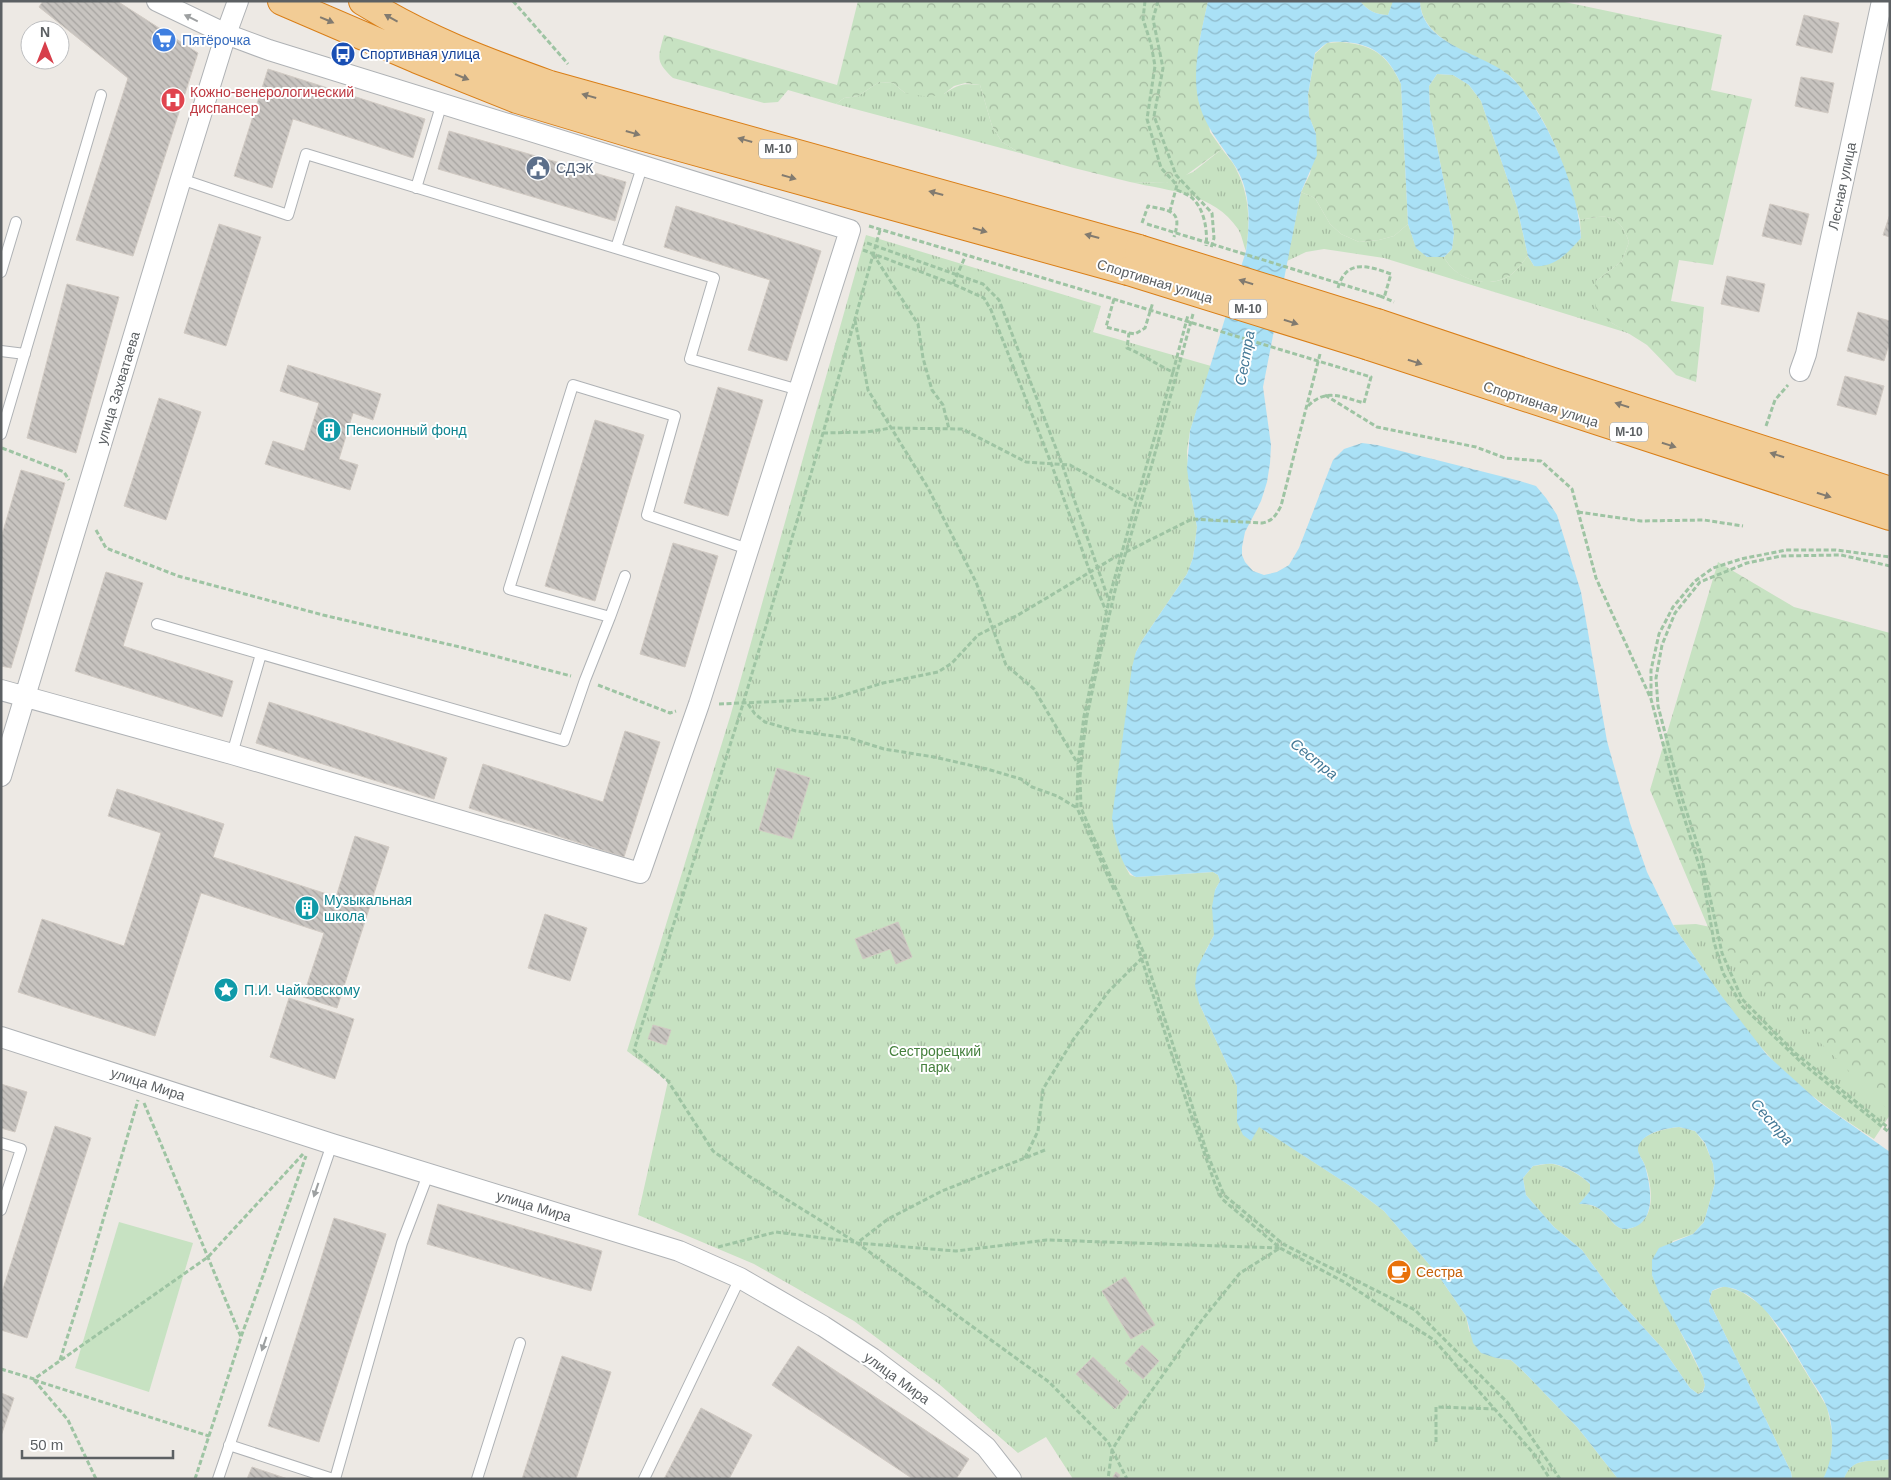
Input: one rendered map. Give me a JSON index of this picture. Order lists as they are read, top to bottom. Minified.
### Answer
{"streets":{"highway":["М-10","Спортивная улица"],"street":["Лесная улица","улица Захватаева","улица Мира"]},"crossings":[["М-10","Спортивная улица"]],"water":["Сестра"],"parks":["Сестрорецкий парк"],"places":{"supermarket":["Пятёрочка"],"bus stop":["Спортивная улица"],"hospital":["Кожно-венерологический диспансер"],"public building":["СДЭК"],"building":["Пенсионный фонд","Музыкальная школа"],"place":["П.И. Чайковскому"],"cafe":["Сестра"]},"scale_bar":"50 m","north":"top"}
